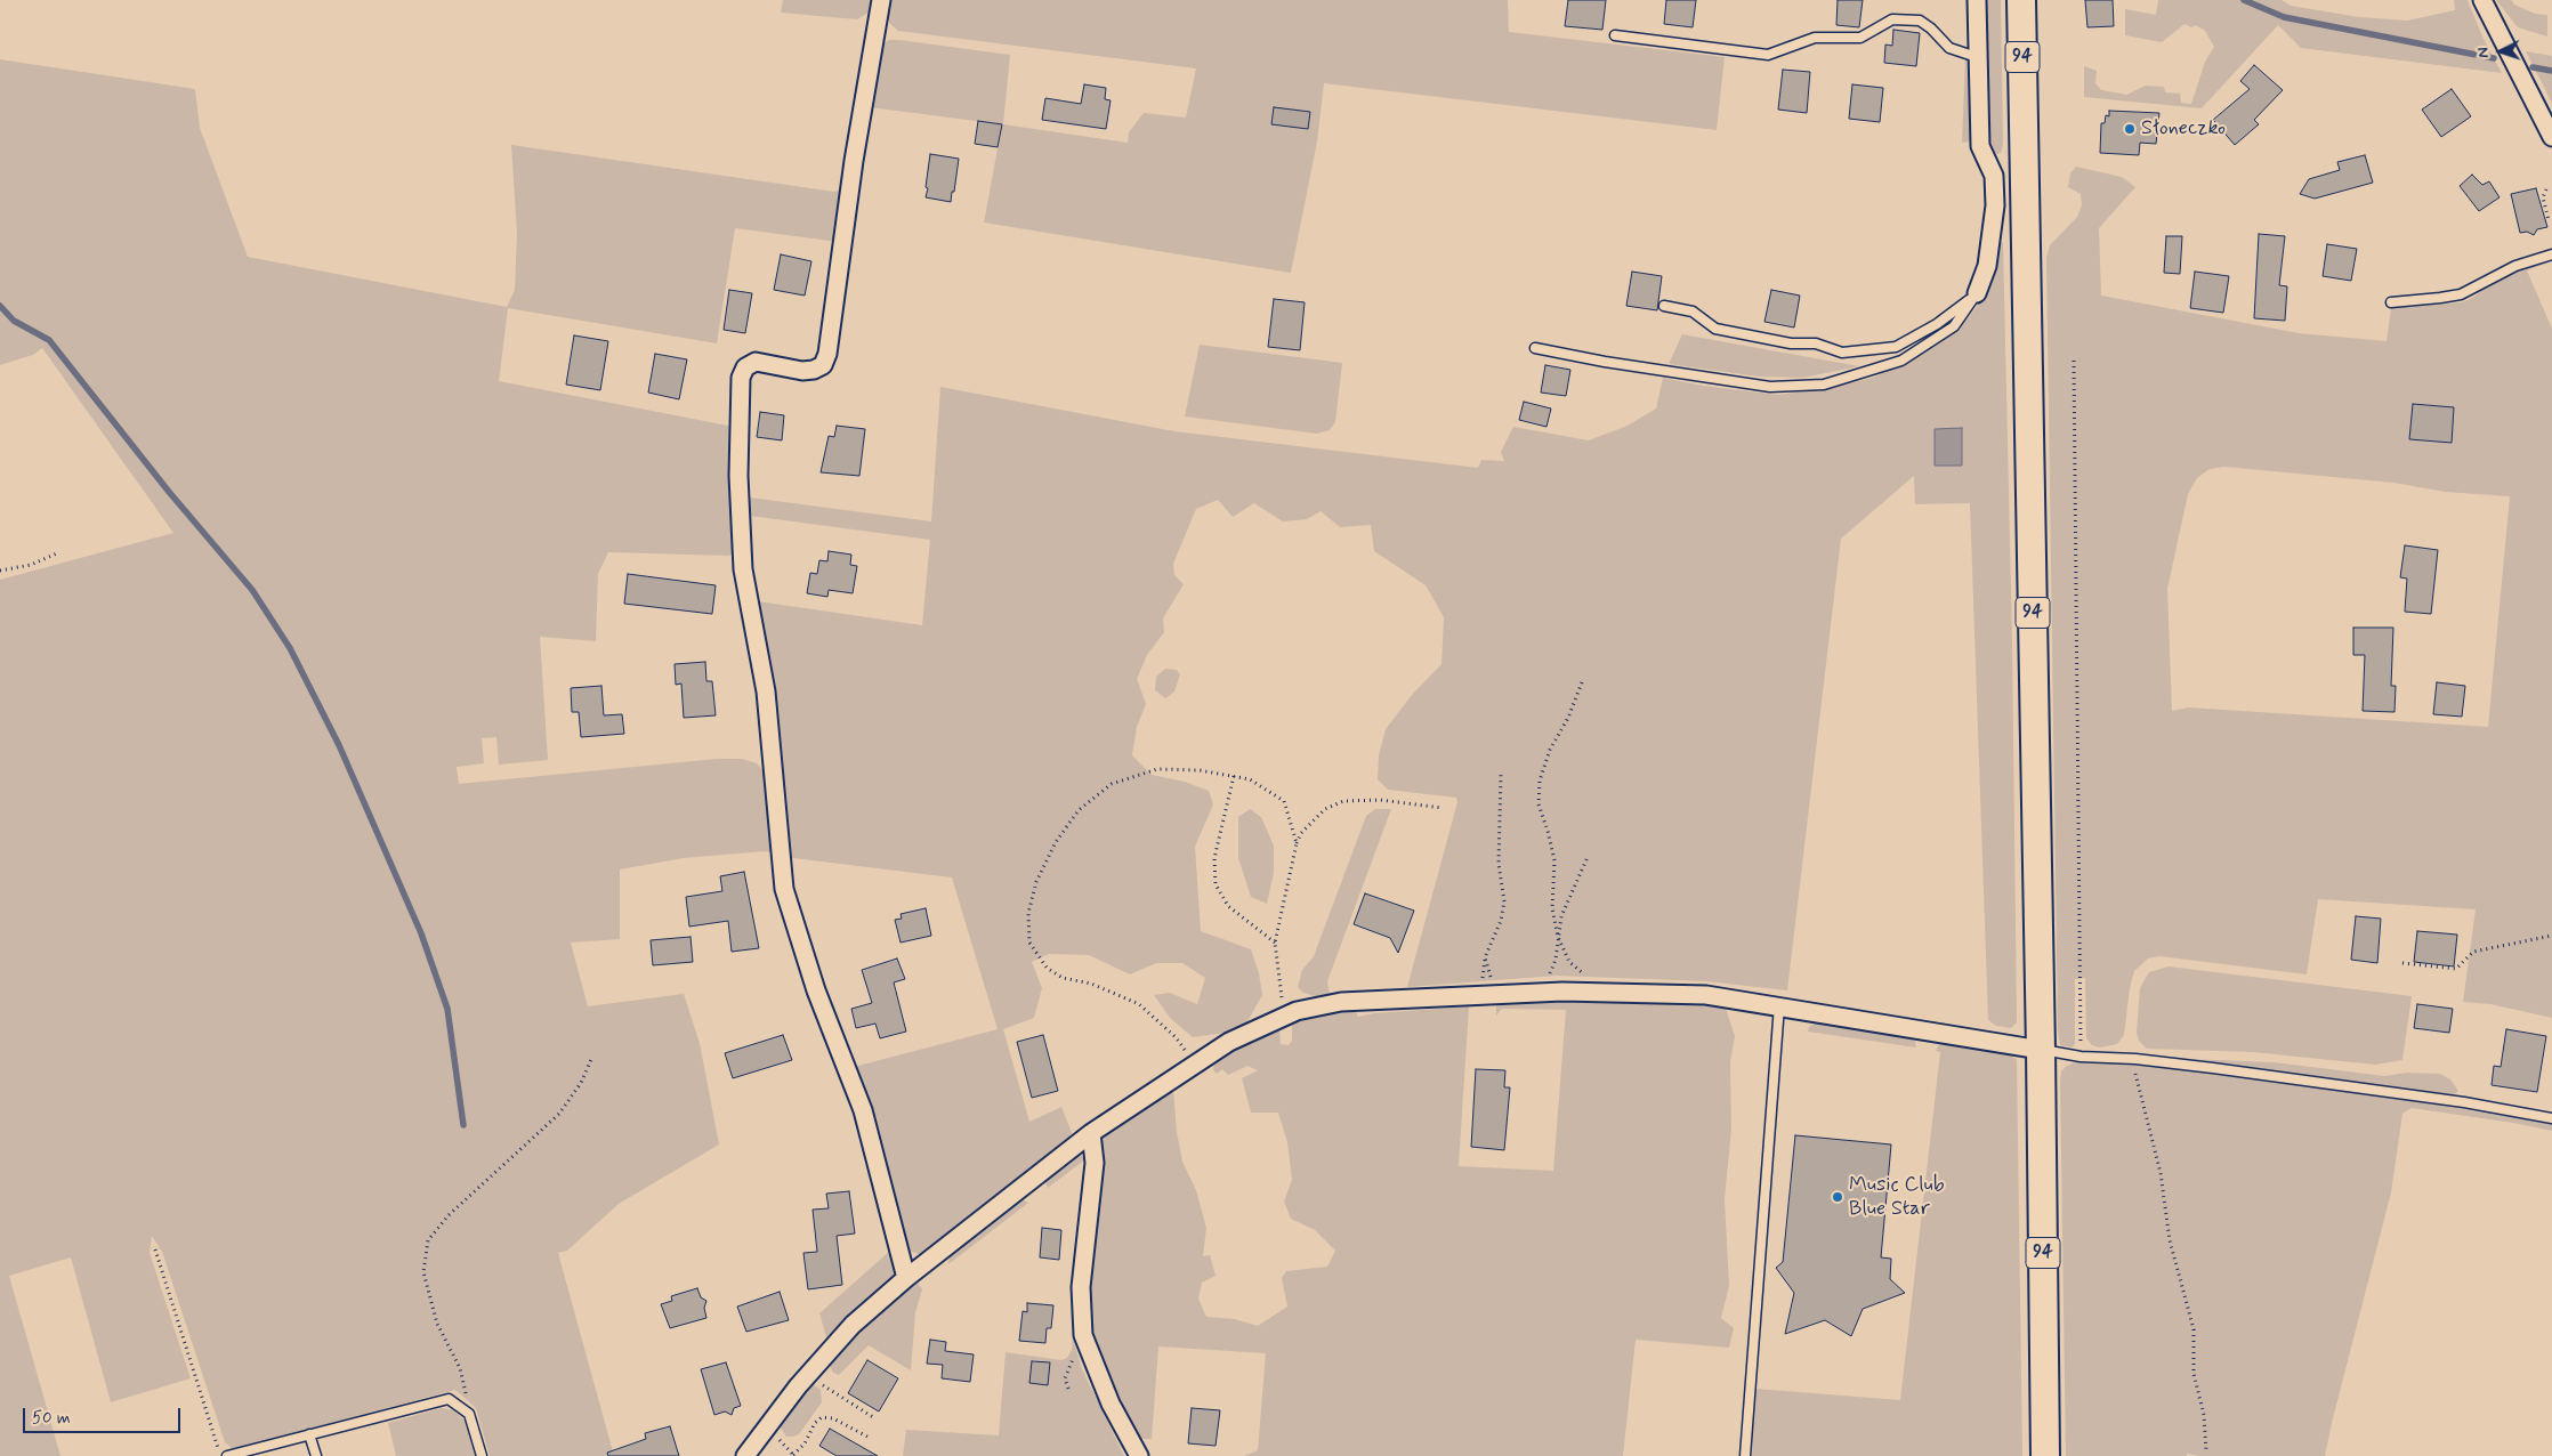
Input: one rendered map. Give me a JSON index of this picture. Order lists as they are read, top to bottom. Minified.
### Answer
{"streets":{"main road":["94"]},"places":["Słoneczko","Music Club Blue Star"],"scale_bar":"50 m","north":"left"}
